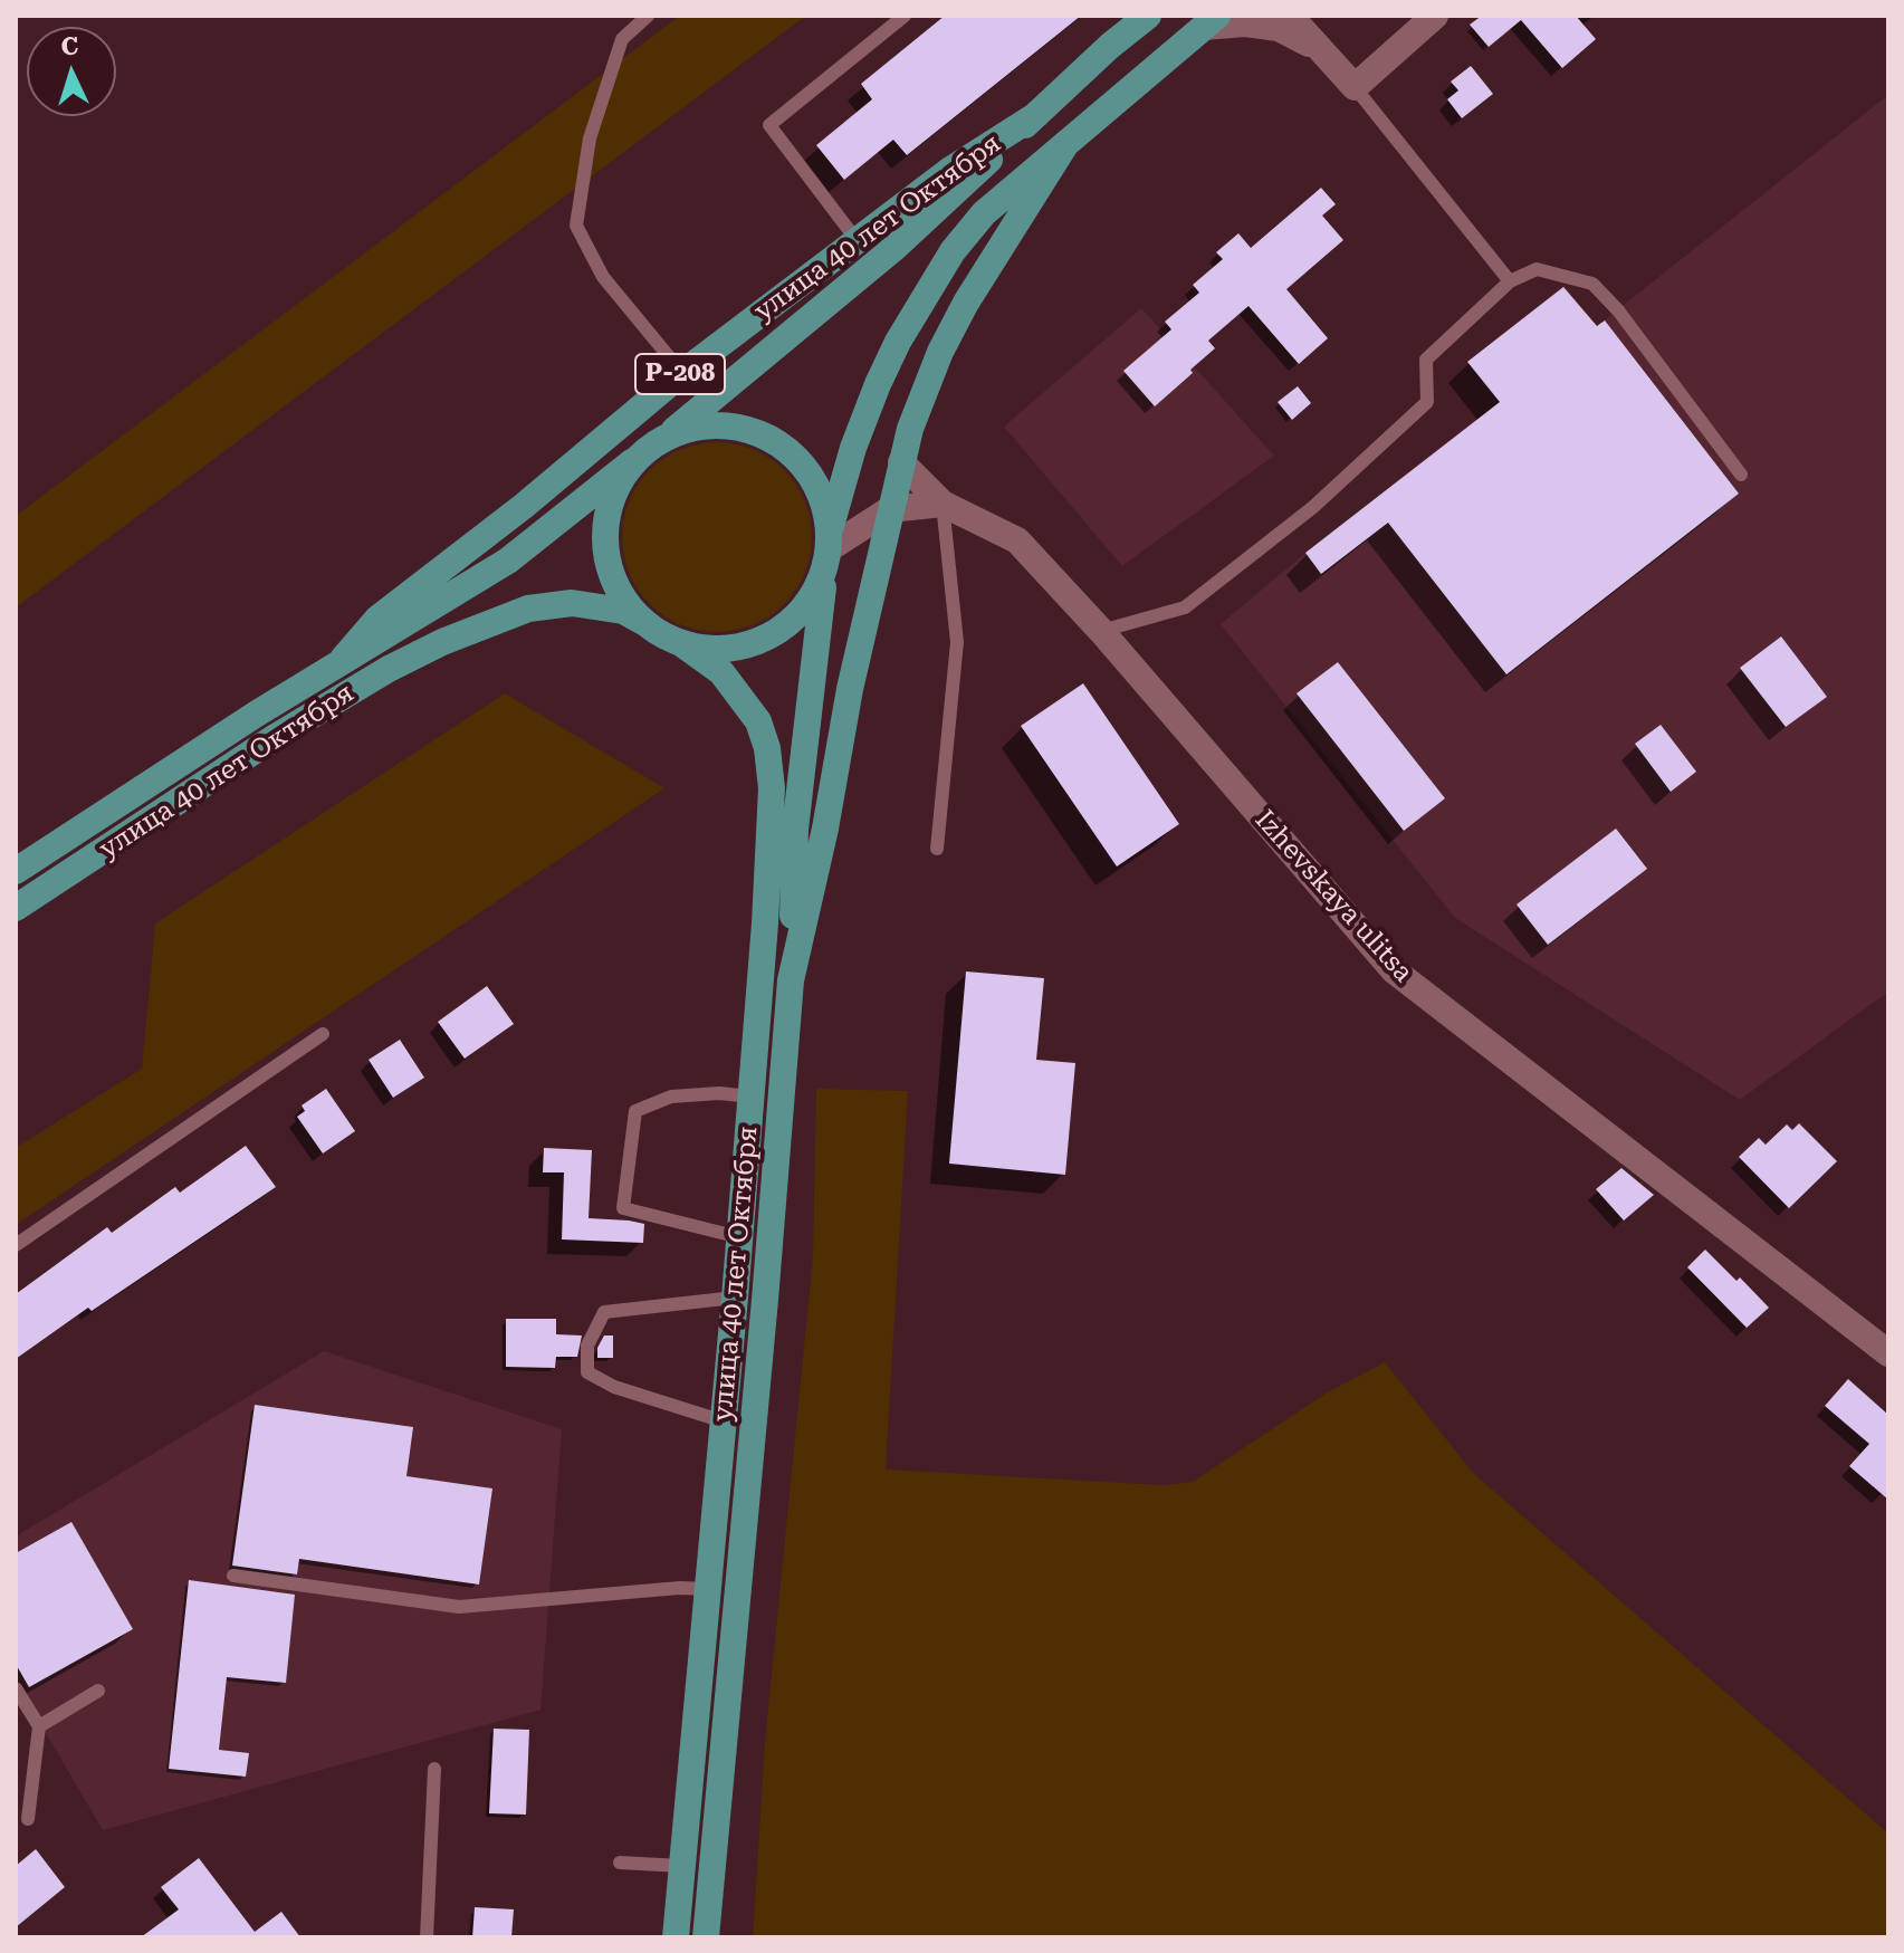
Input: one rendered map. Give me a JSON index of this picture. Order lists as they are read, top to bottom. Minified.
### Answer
{"streets":{"main road":["улица 40 лет Октября","Р-208"],"street":["Izhevskaya ulitsa"]},"crossings":[["улица 40 лет Октября","Izhevskaya ulitsa"]],"north":"top"}
